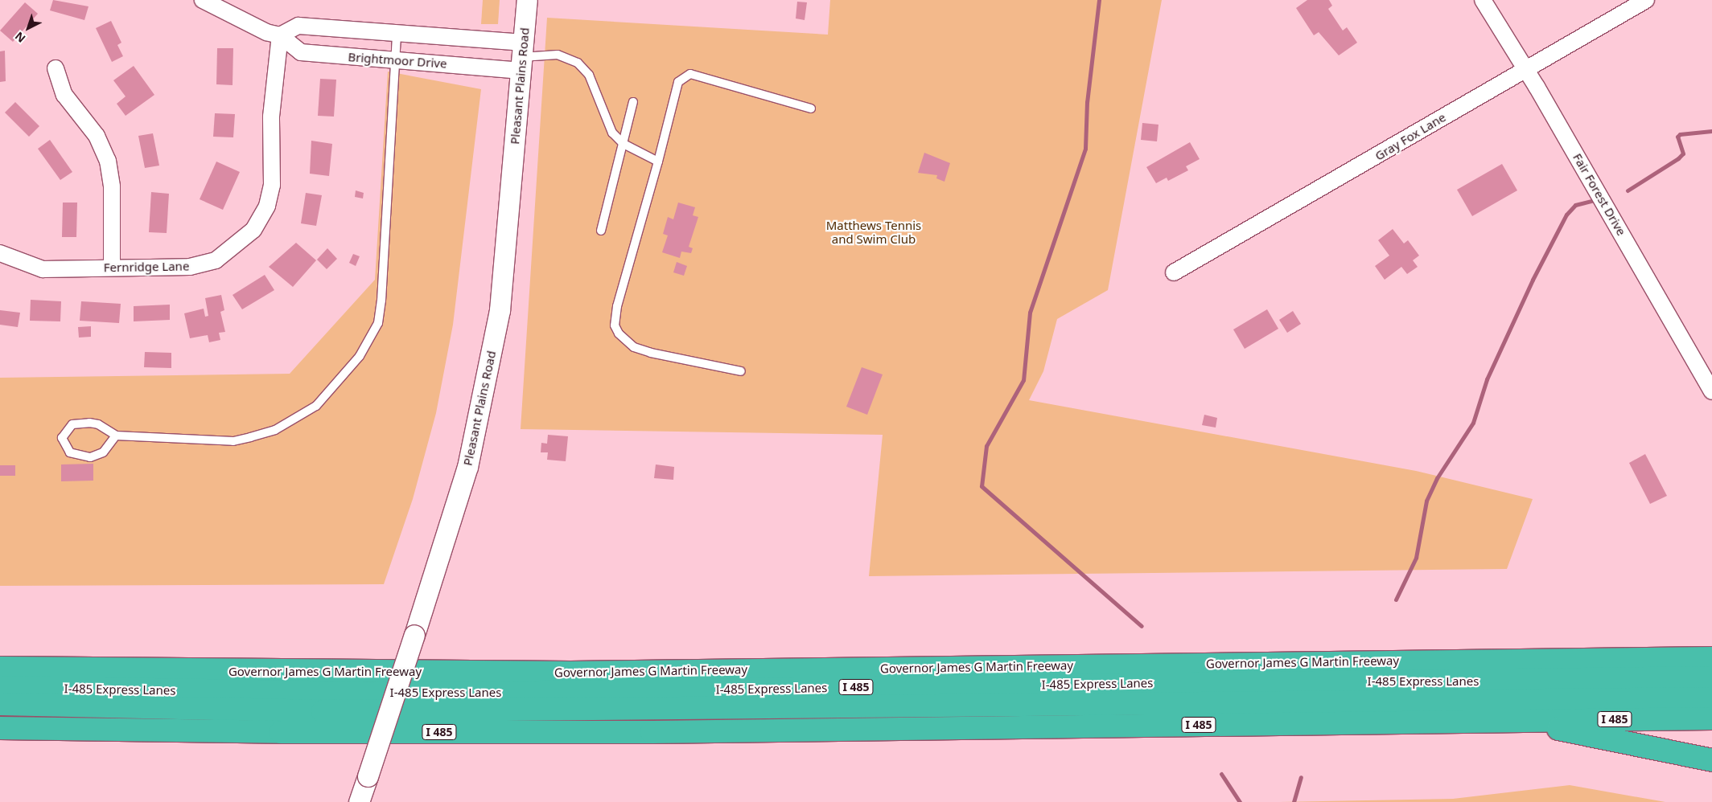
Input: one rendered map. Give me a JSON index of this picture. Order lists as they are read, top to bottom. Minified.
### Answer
{"streets":{"highway":["Governor James G Martin Freeway","I-485 Express Lanes","I 485"],"street":["Brightmoor Drive","Pleasant Plains Road","Gray Fox Lane","Fair Forest Drive","Fernridge Lane"]},"crossings":[["Brightmoor Drive","Pleasant Plains Road"],["Brightmoor Drive","Fernridge Lane"],["Gray Fox Lane","Fair Forest Drive"]],"parks":["Matthews Tennis and Swim Club"],"north":"bottom left"}
